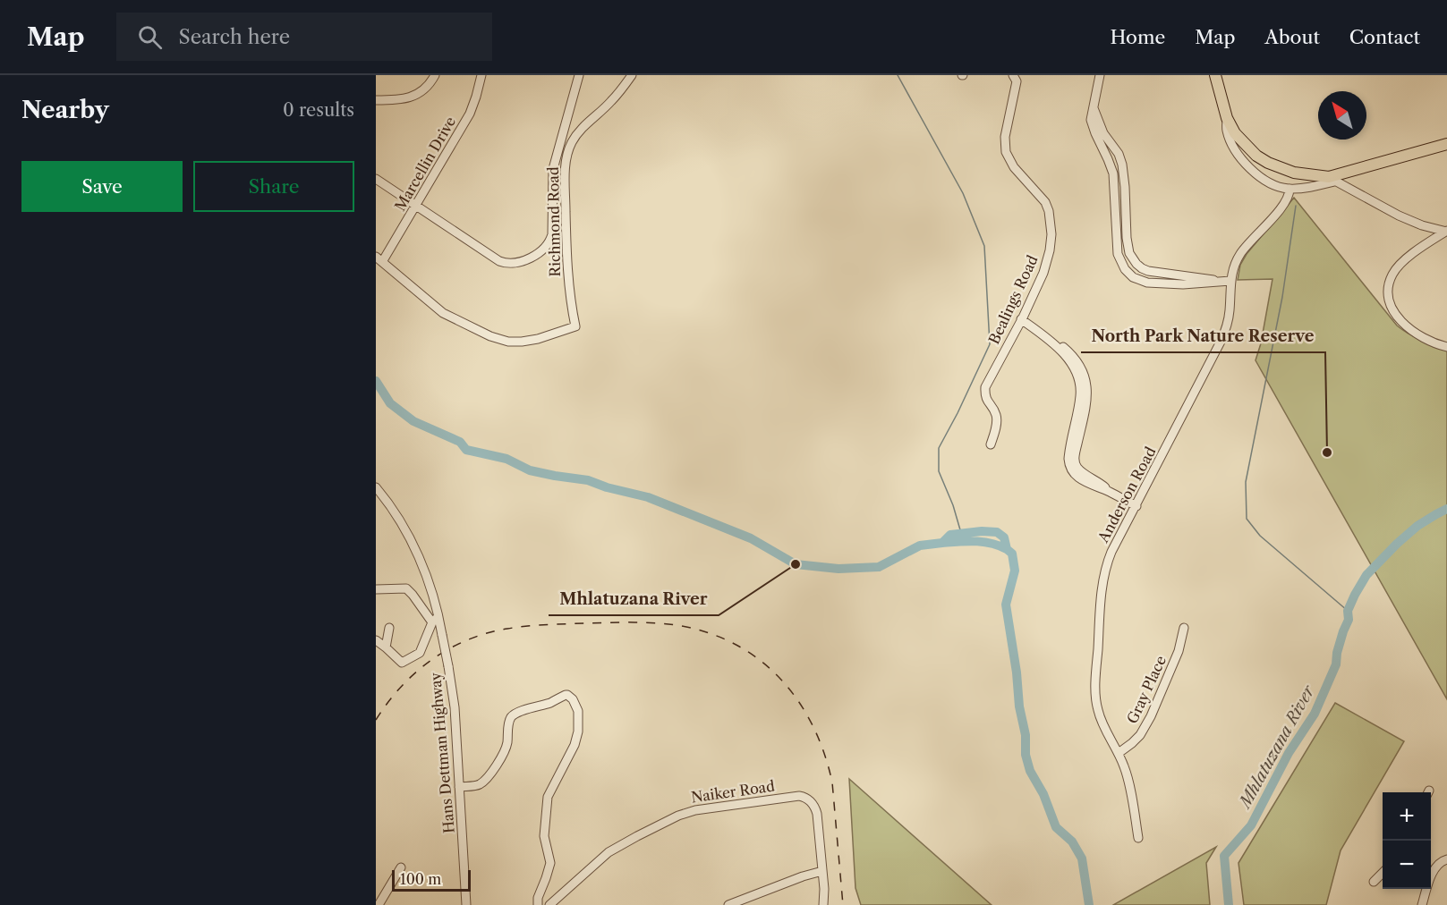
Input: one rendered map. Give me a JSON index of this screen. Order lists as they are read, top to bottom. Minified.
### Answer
{"streets":{"street":["Marcellin Drive","Richmond Road","Bealings Road","Anderson Road","Gray Place","Hans Dettman Highway","Naiker Road"]},"crossings":[["Marcellin Drive","Richmond Road"],["Anderson Road","Gray Place"]],"water":["Mhlatuzana River"],"places":["North Park Nature Reserve","Mhlatuzana River"],"scale_bar":"100 m","north":"top left","page":{"header":"Map","search":"Search here","nav":["Home","Map","About","Contact"],"heading":["Nearby","0 results"],"buttons":["Save","Share"],"map_buttons":["+","−"],"scale":"100 m"}}
